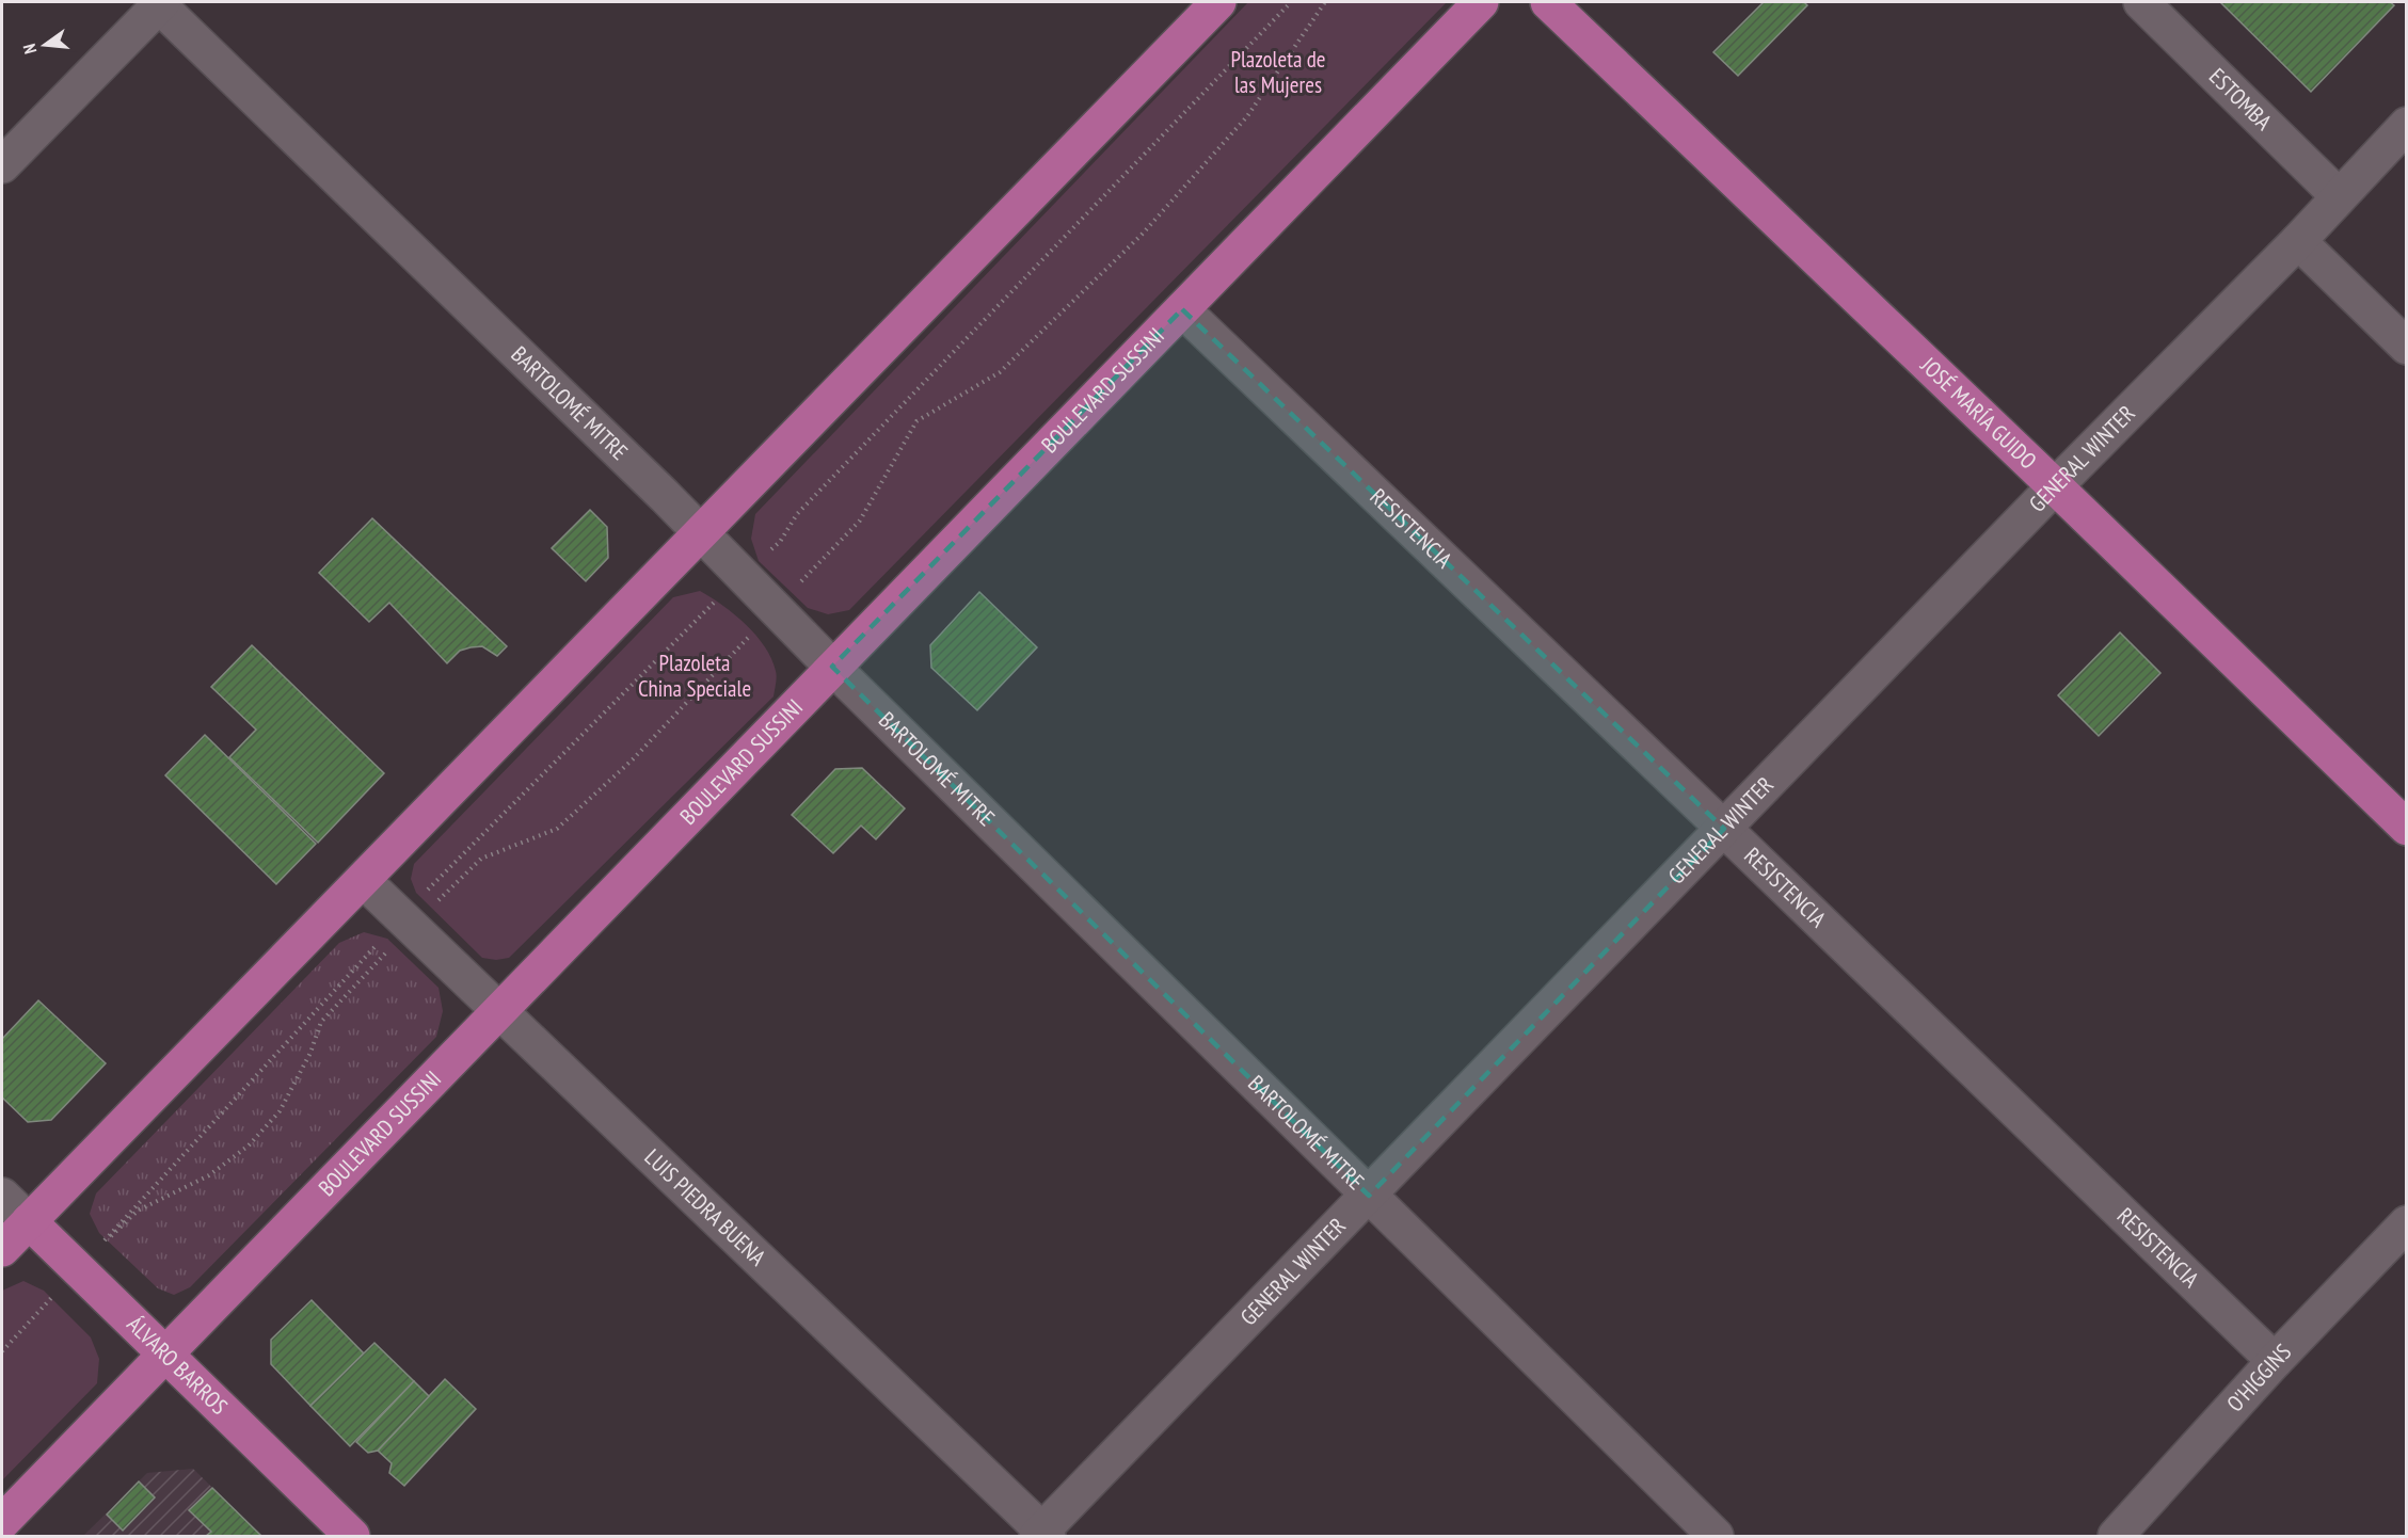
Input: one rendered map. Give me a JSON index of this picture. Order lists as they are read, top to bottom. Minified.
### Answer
{"streets":{"main road":["BOULEVARD SUSSINI","JOSÉ MARÍA GUIDO","ÁLVARO BARROS"],"street":["ESTOMBA","BARTOLOMÉ MITRE","GENERAL WINTER","RESISTENCIA","LUIS PIEDRA BUENA","O'HIGGINS"]},"crossings":[["ESTOMBA","GENERAL WINTER"],["BOULEVARD SUSSINI","BARTOLOMÉ MITRE"],["BOULEVARD SUSSINI","RESISTENCIA"],["BOULEVARD SUSSINI","LUIS PIEDRA BUENA"],["BOULEVARD SUSSINI","ÁLVARO BARROS"],["BARTOLOMÉ MITRE","GENERAL WINTER"],["JOSÉ MARÍA GUIDO","GENERAL WINTER"],["GENERAL WINTER","RESISTENCIA"],["GENERAL WINTER","LUIS PIEDRA BUENA"],["RESISTENCIA","O'HIGGINS"]],"parks":["Plazoleta de las Mujeres","Plazoleta China Speciale"],"north":"left"}
